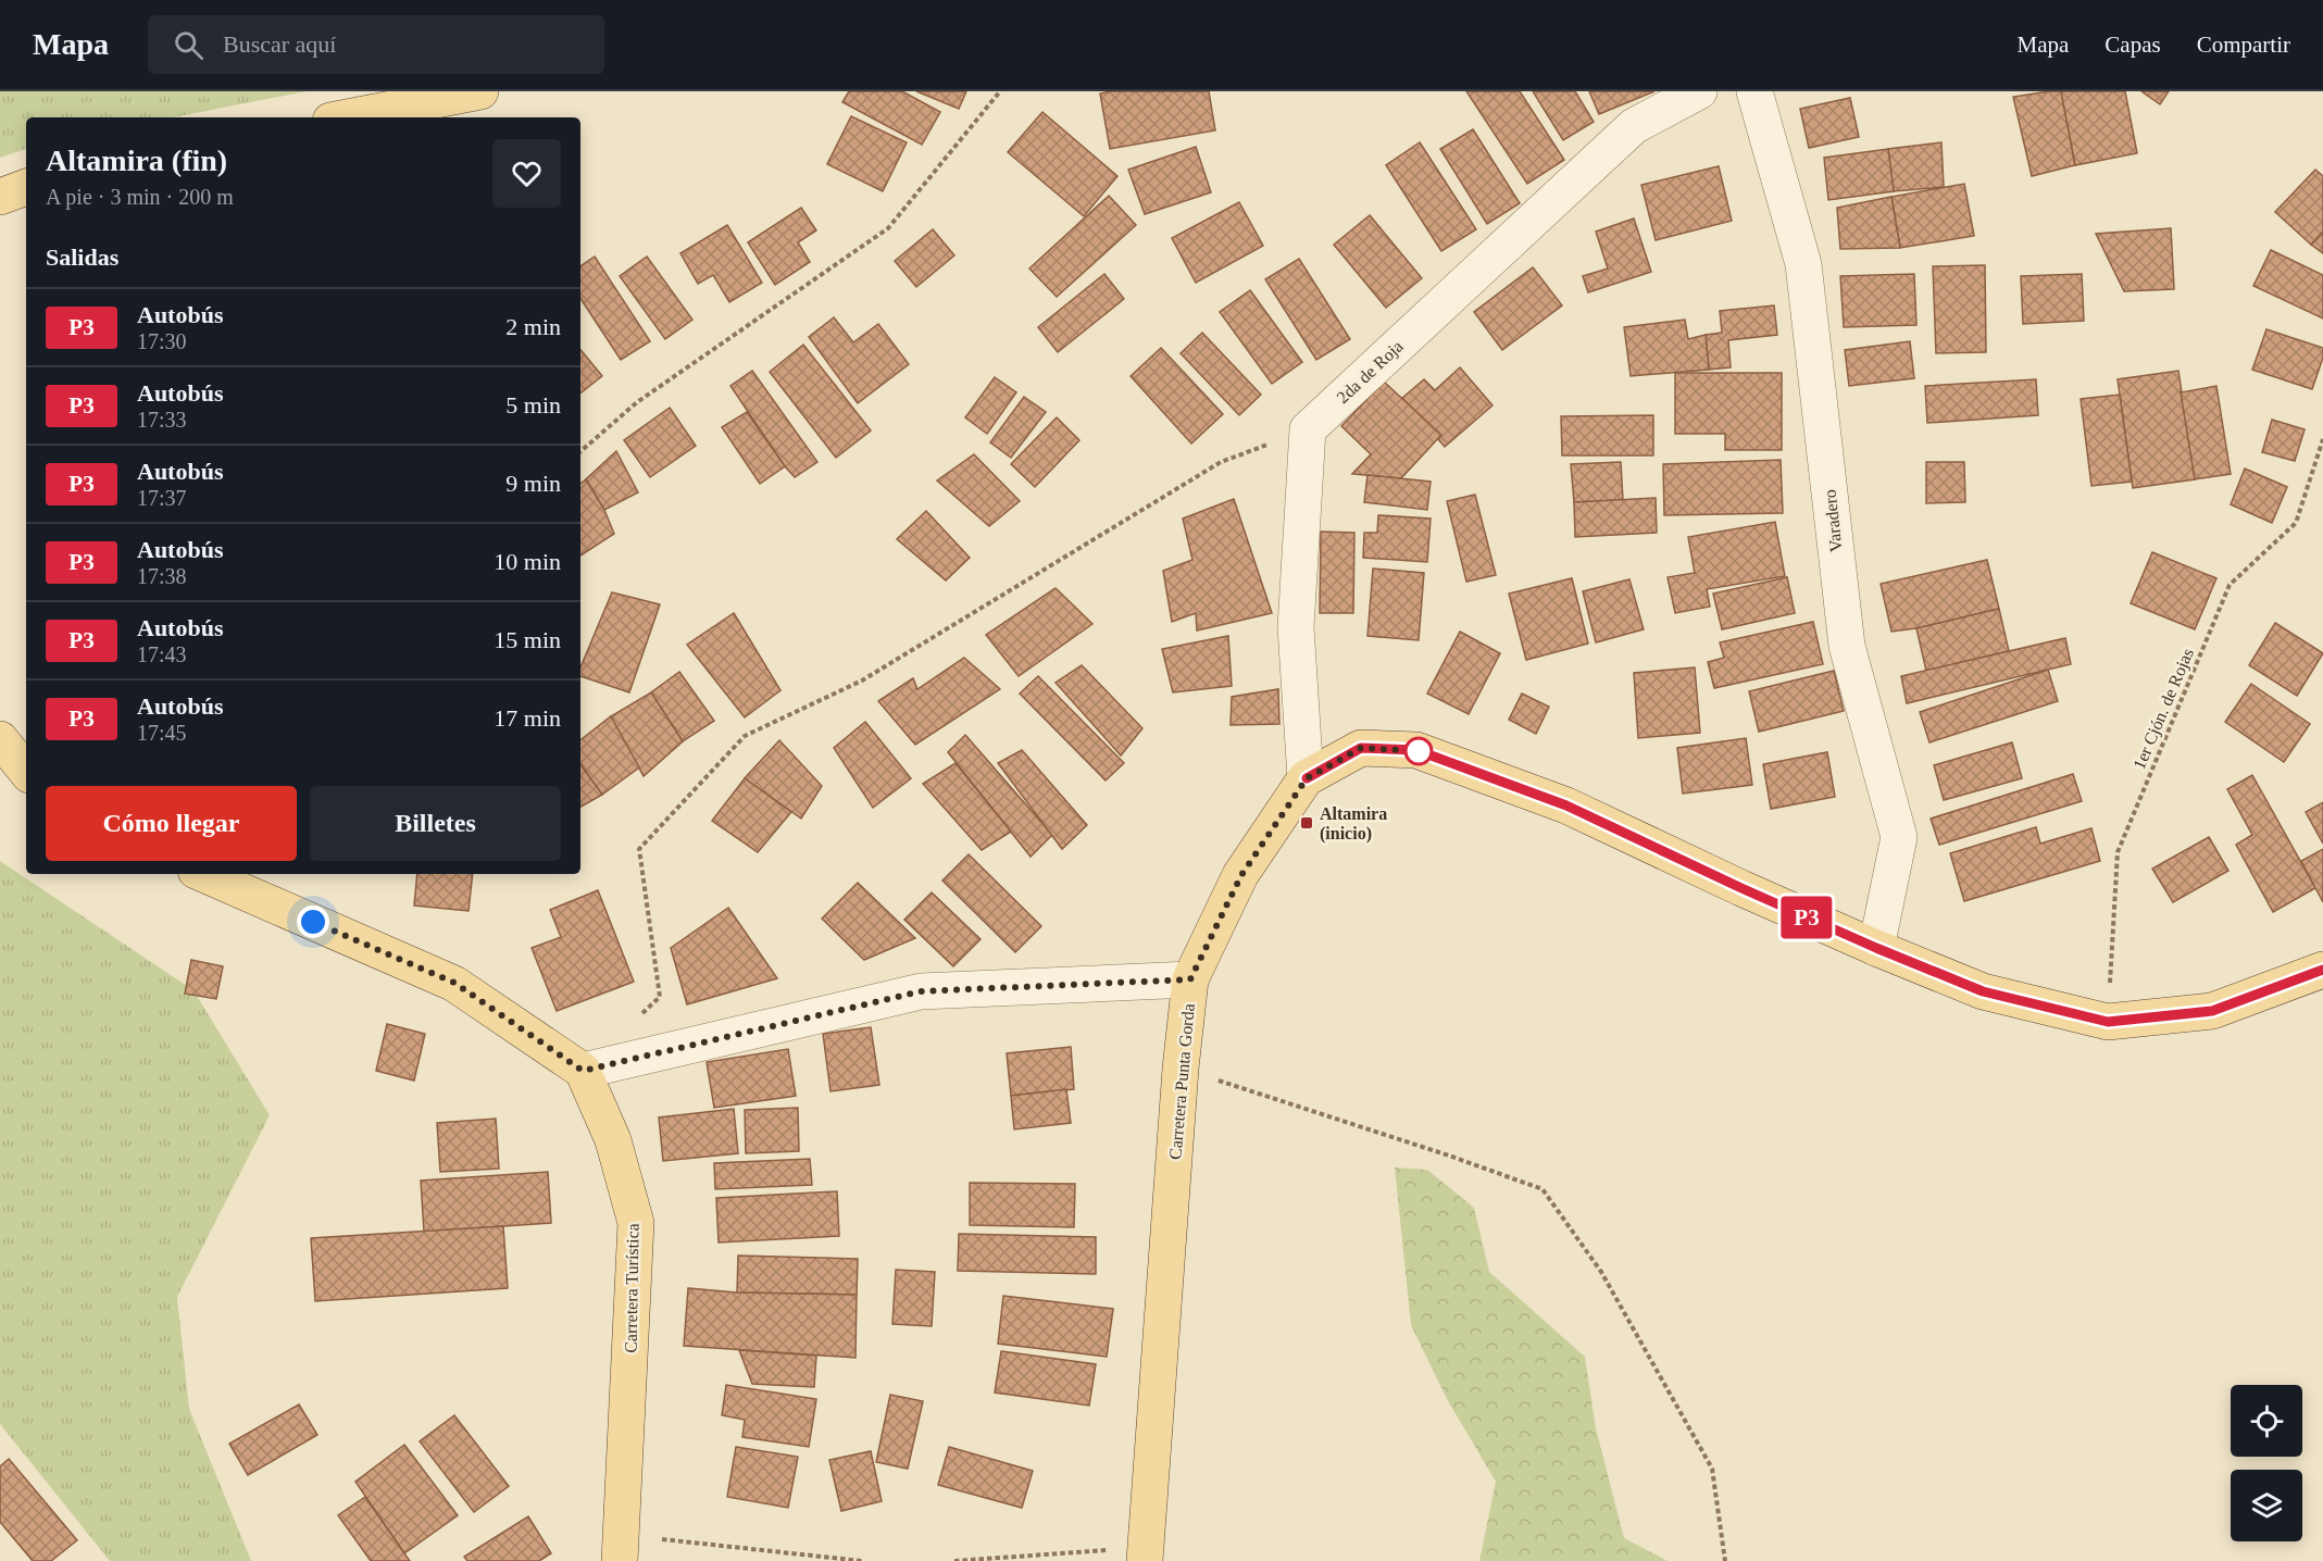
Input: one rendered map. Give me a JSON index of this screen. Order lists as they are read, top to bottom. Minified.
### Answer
{"streets":{"main road":["Carretera Punta Gorda","Carretera Turística"],"street":["2da de Roja","Varadero"],"path":["1er Cjón. de Rojas"]},"crossings":[["Varadero","Carretera Punta Gorda"],["1er Cjón. de Rojas","Carretera Punta Gorda"]],"places":{"transit":["Altamira (inicio)"]},"lines":["bus line P3"],"page":{"header":"Mapa","search":"Buscar aquí","nav":["Mapa","Capas","Compartir"],"on_map":"P3","heading":[["Altamira (fin)","A pie · 3 min · 200 m"],"Salidas"],"list":[{"mark":"P3","name":"Autobús","note":"17:30","value":"2 min"},{"mark":"P3","name":"Autobús","note":"17:33","value":"5 min"},{"mark":"P3","name":"Autobús","note":"17:37","value":"9 min"},{"mark":"P3","name":"Autobús","note":"17:38","value":"10 min"},{"mark":"P3","name":"Autobús","note":"17:43","value":"15 min"},{"mark":"P3","name":"Autobús","note":"17:45","value":"17 min"}],"buttons":["Cómo llegar","Billetes"]}}
